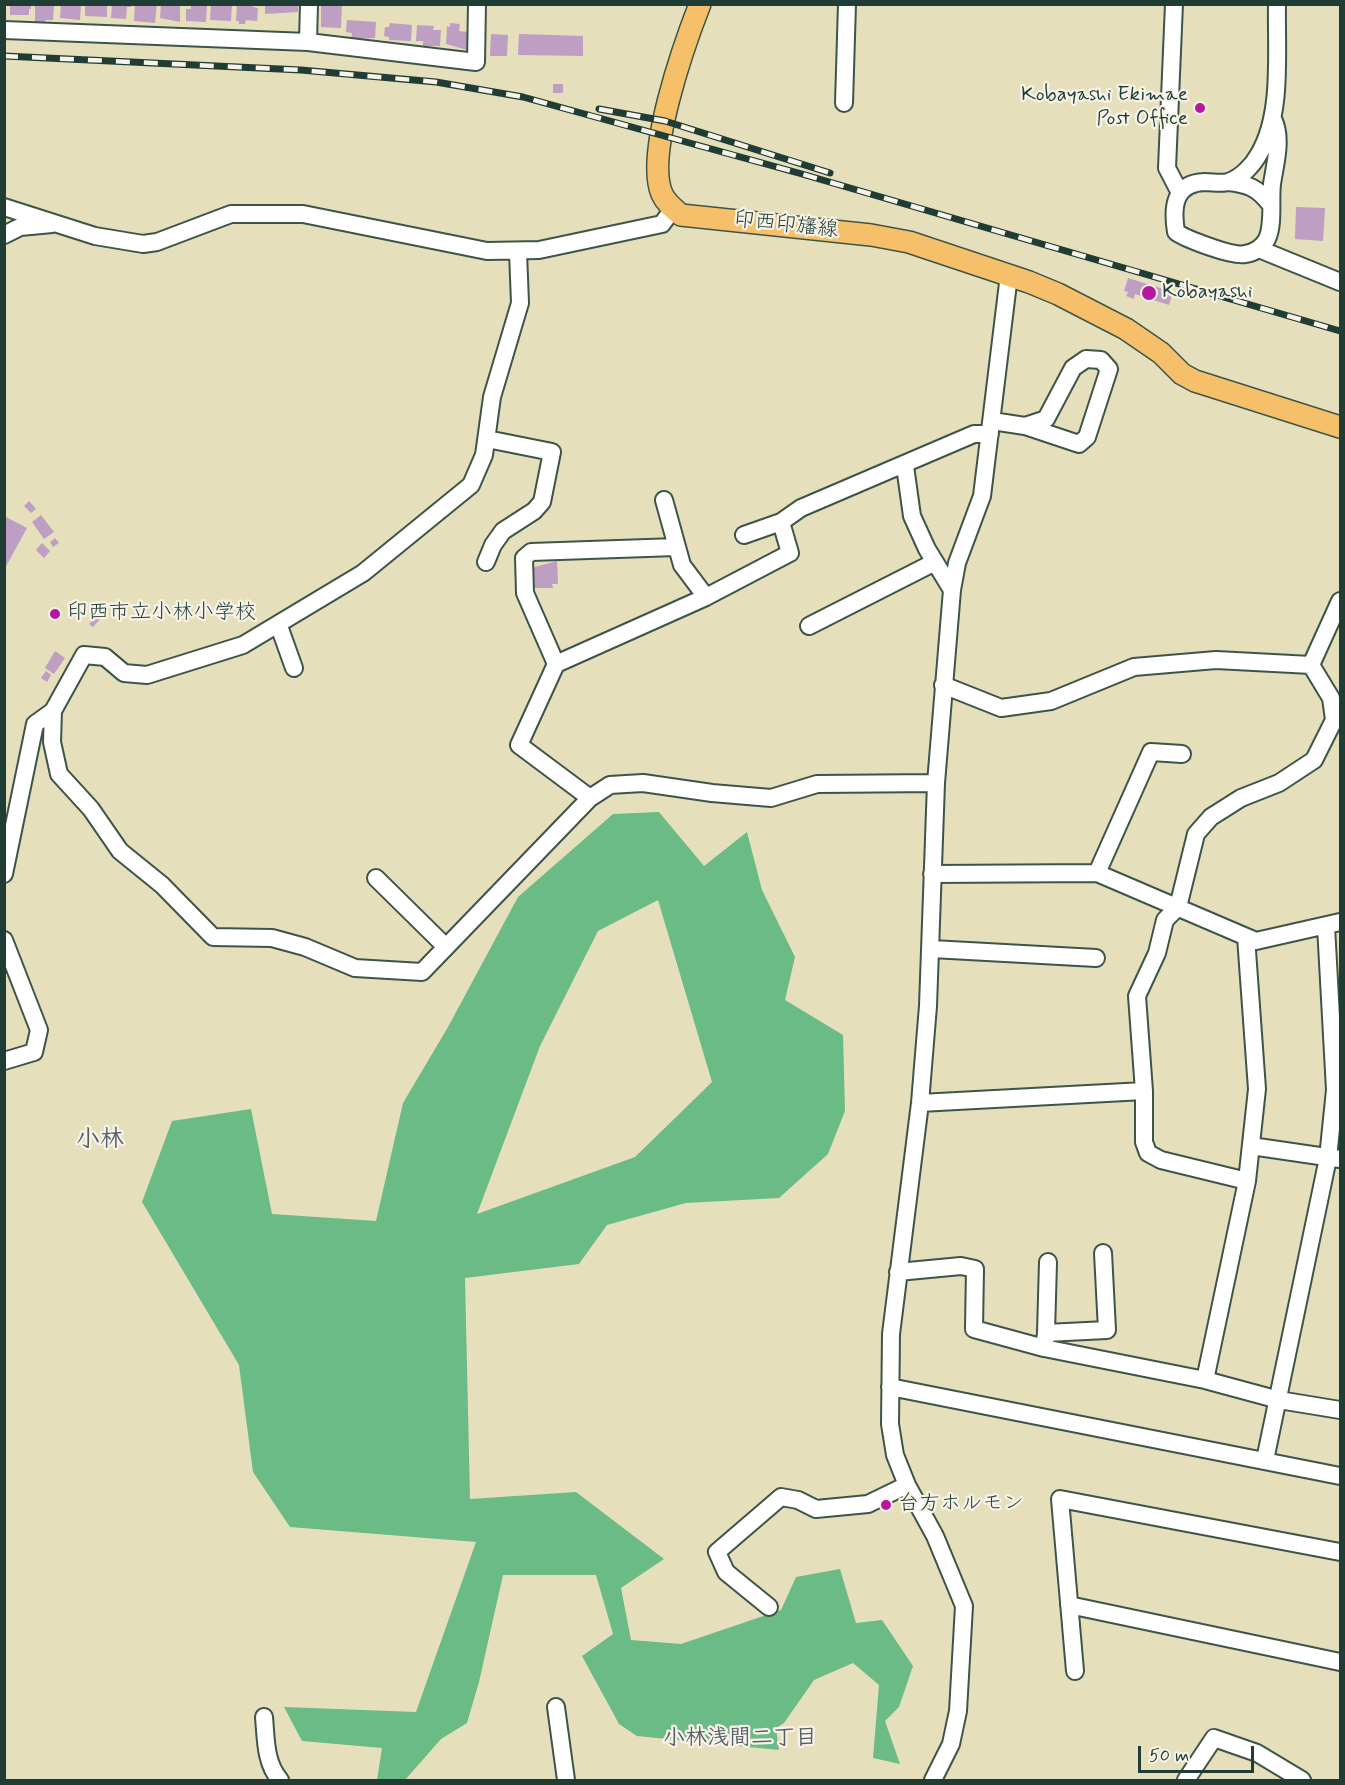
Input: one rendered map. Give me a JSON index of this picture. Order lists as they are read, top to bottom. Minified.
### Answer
{"streets":{"main road":["印西印旛線"]},"districts":["小林","小林浅間二丁目"],"places":["Kobayashi Ekimae Post Office","Kobayashi","印西市立小林小学校","台方ホルモン"],"scale_bar":"50 m"}
